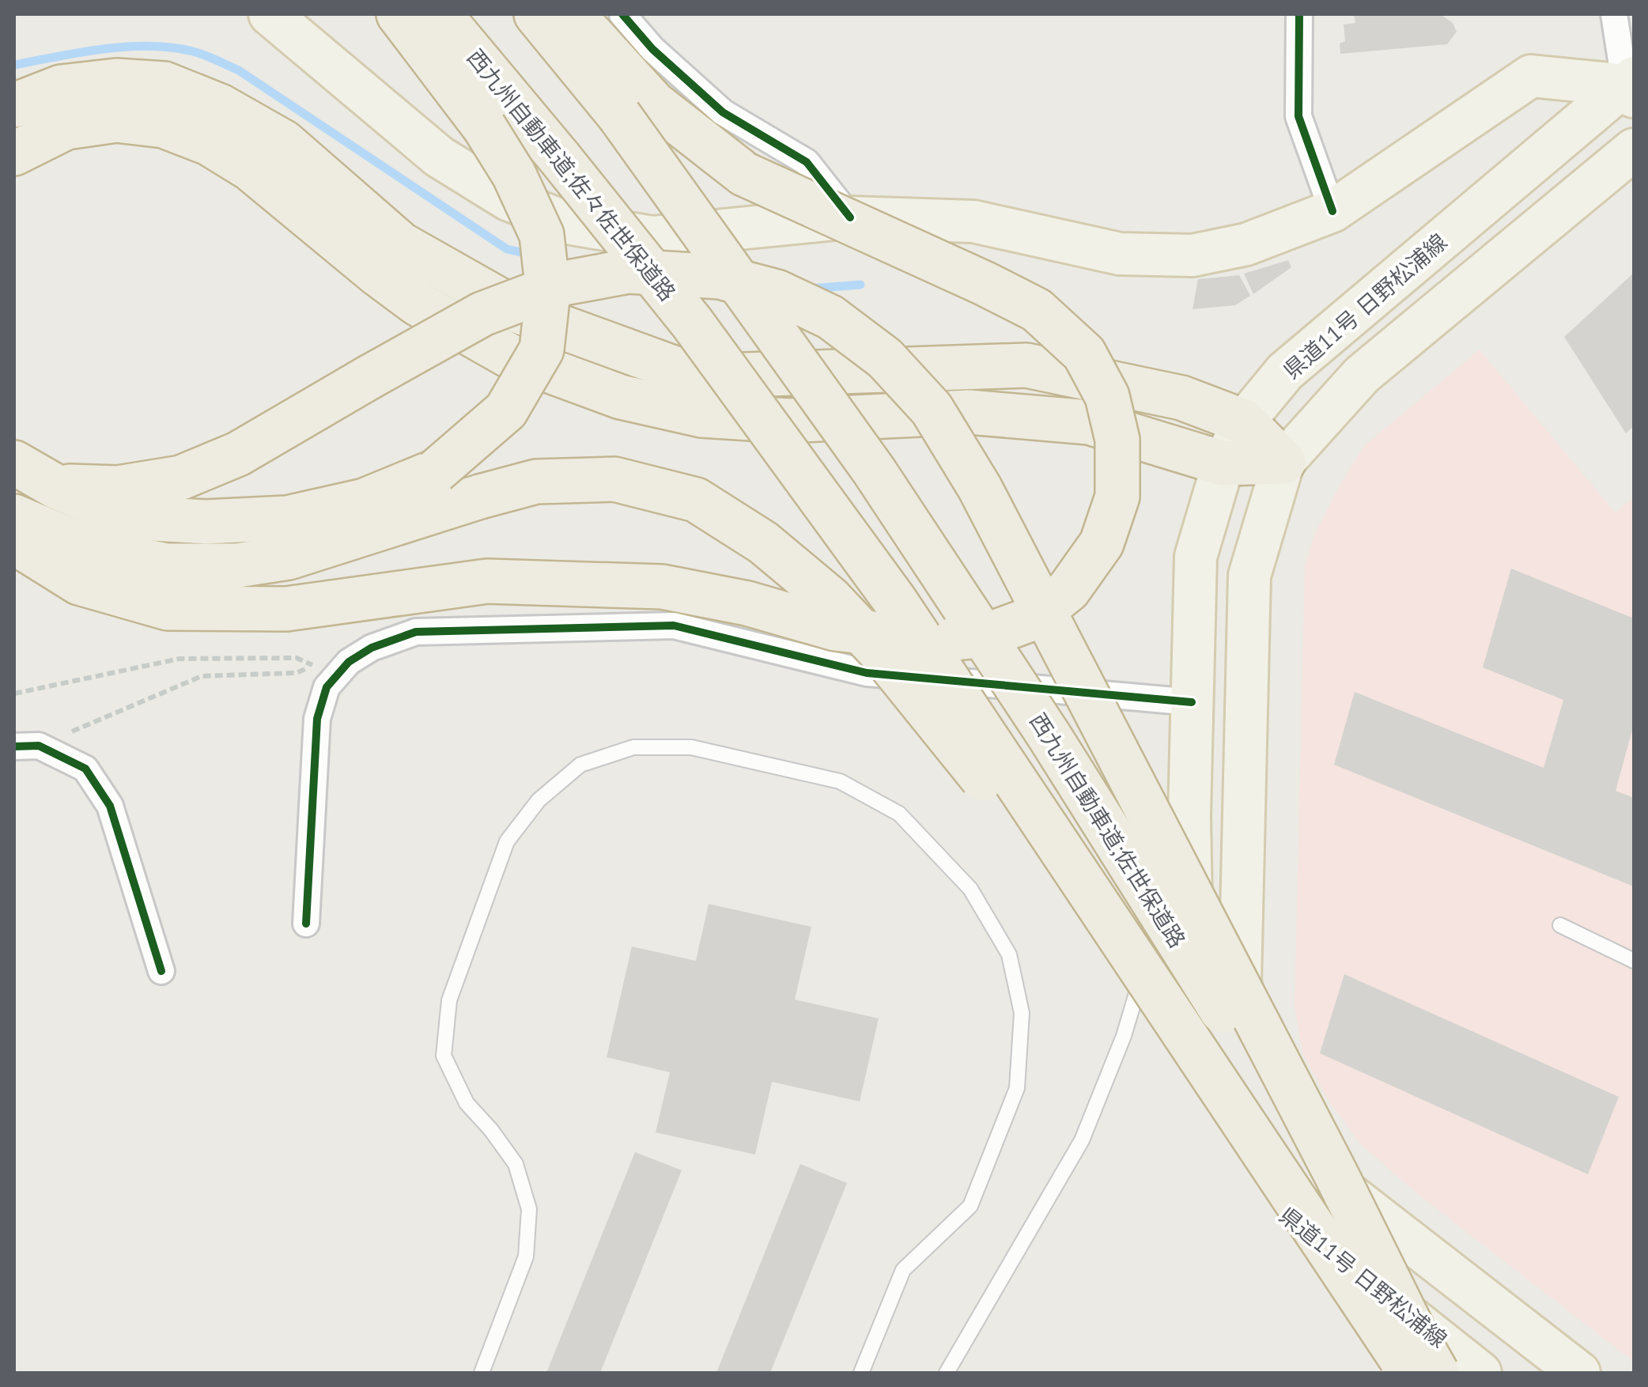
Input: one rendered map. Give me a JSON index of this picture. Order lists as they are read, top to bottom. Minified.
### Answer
{"streets":{"highway":["西九州自動車道;佐々佐世保道路","西九州自動車道;佐世保道路"],"main road":["県道11号 日野松浦線"]},"crossings":[["西九州自動車道;佐々佐世保道路","西九州自動車道;佐世保道路"]]}
